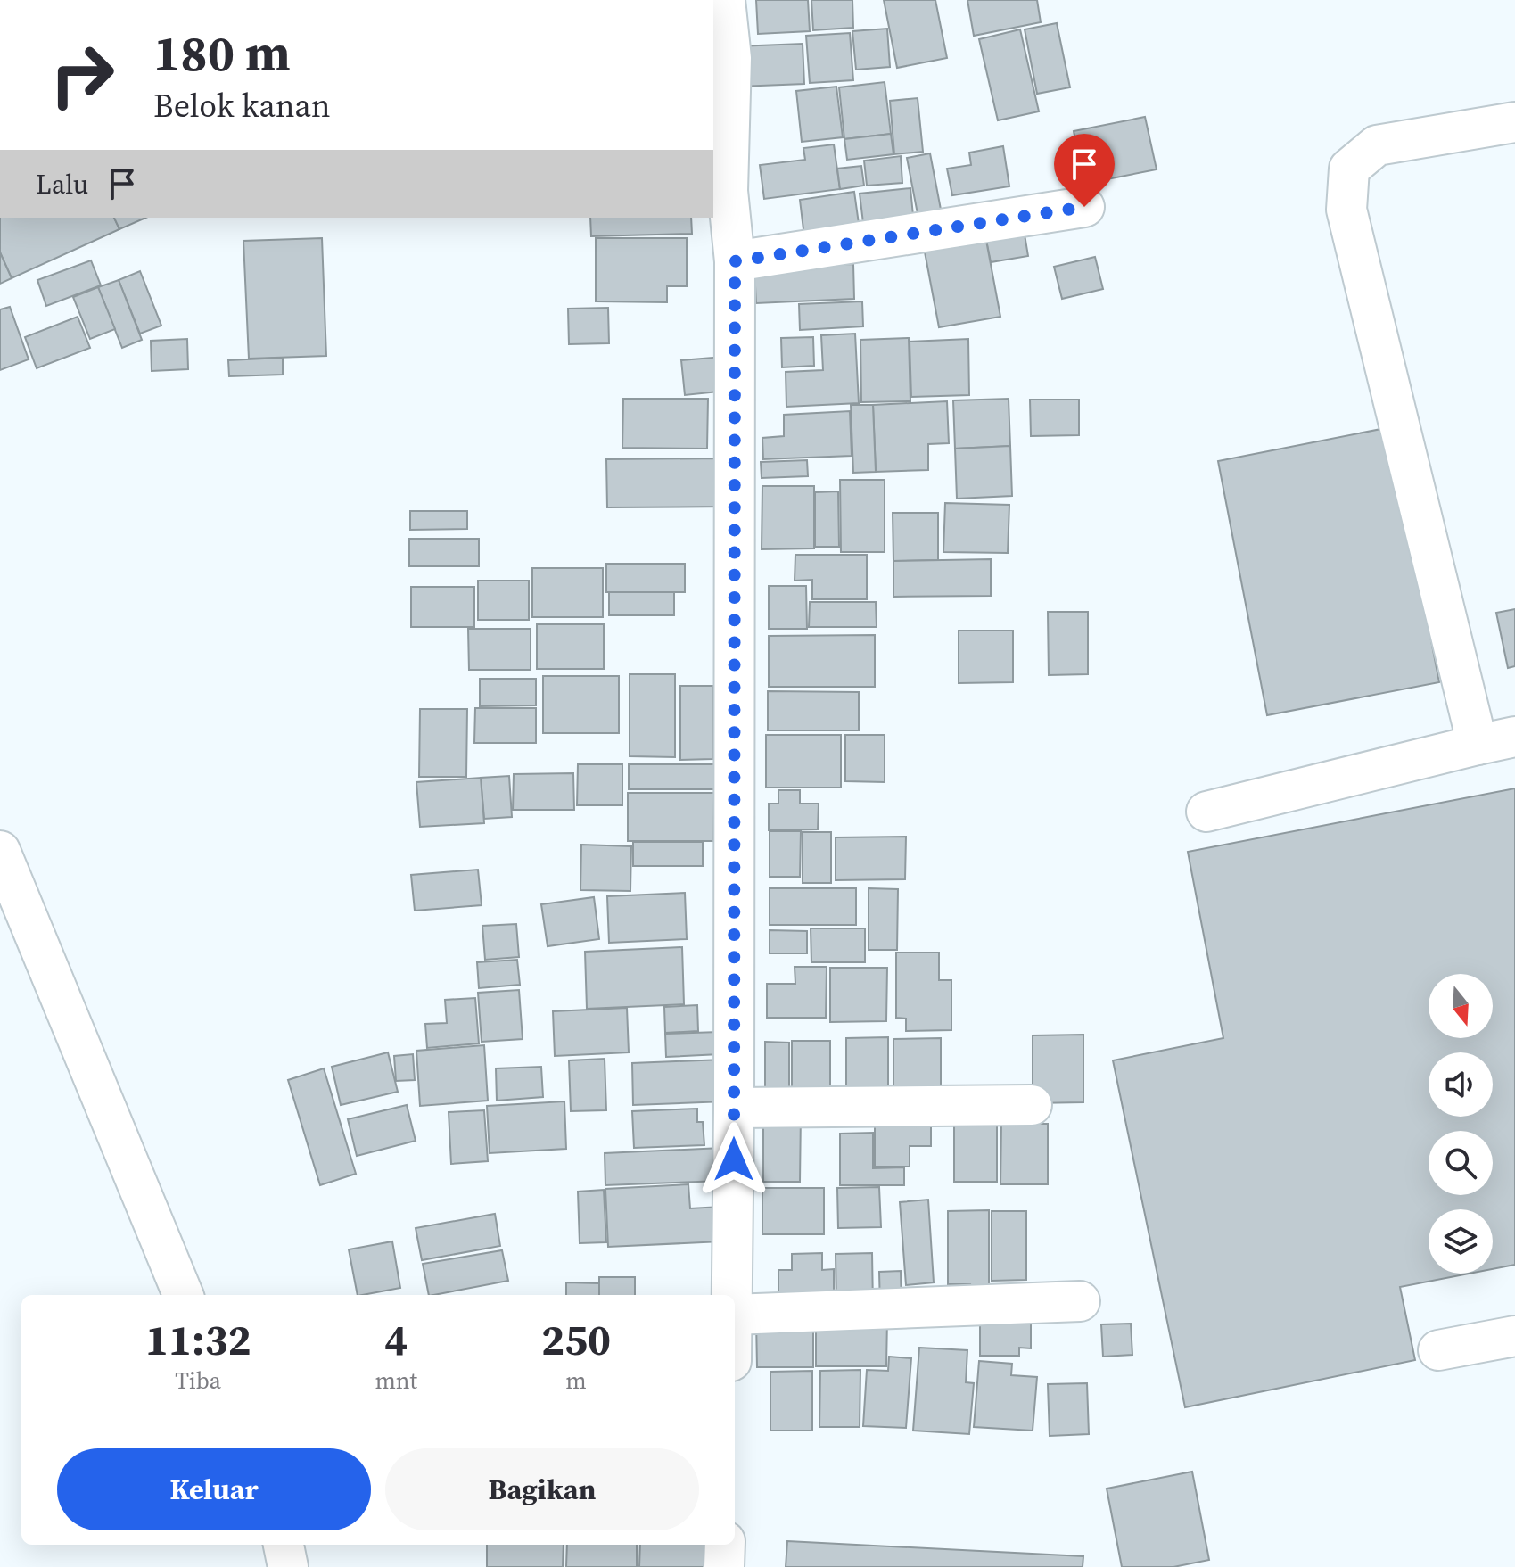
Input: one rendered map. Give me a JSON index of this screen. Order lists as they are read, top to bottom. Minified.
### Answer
{"north":"bottom","page":{"turn":["180 m","Belok kanan"],"then":"Lalu","eta":["11:32","Tiba","4","mnt","250","m"],"buttons":["Keluar","Bagikan"]}}
